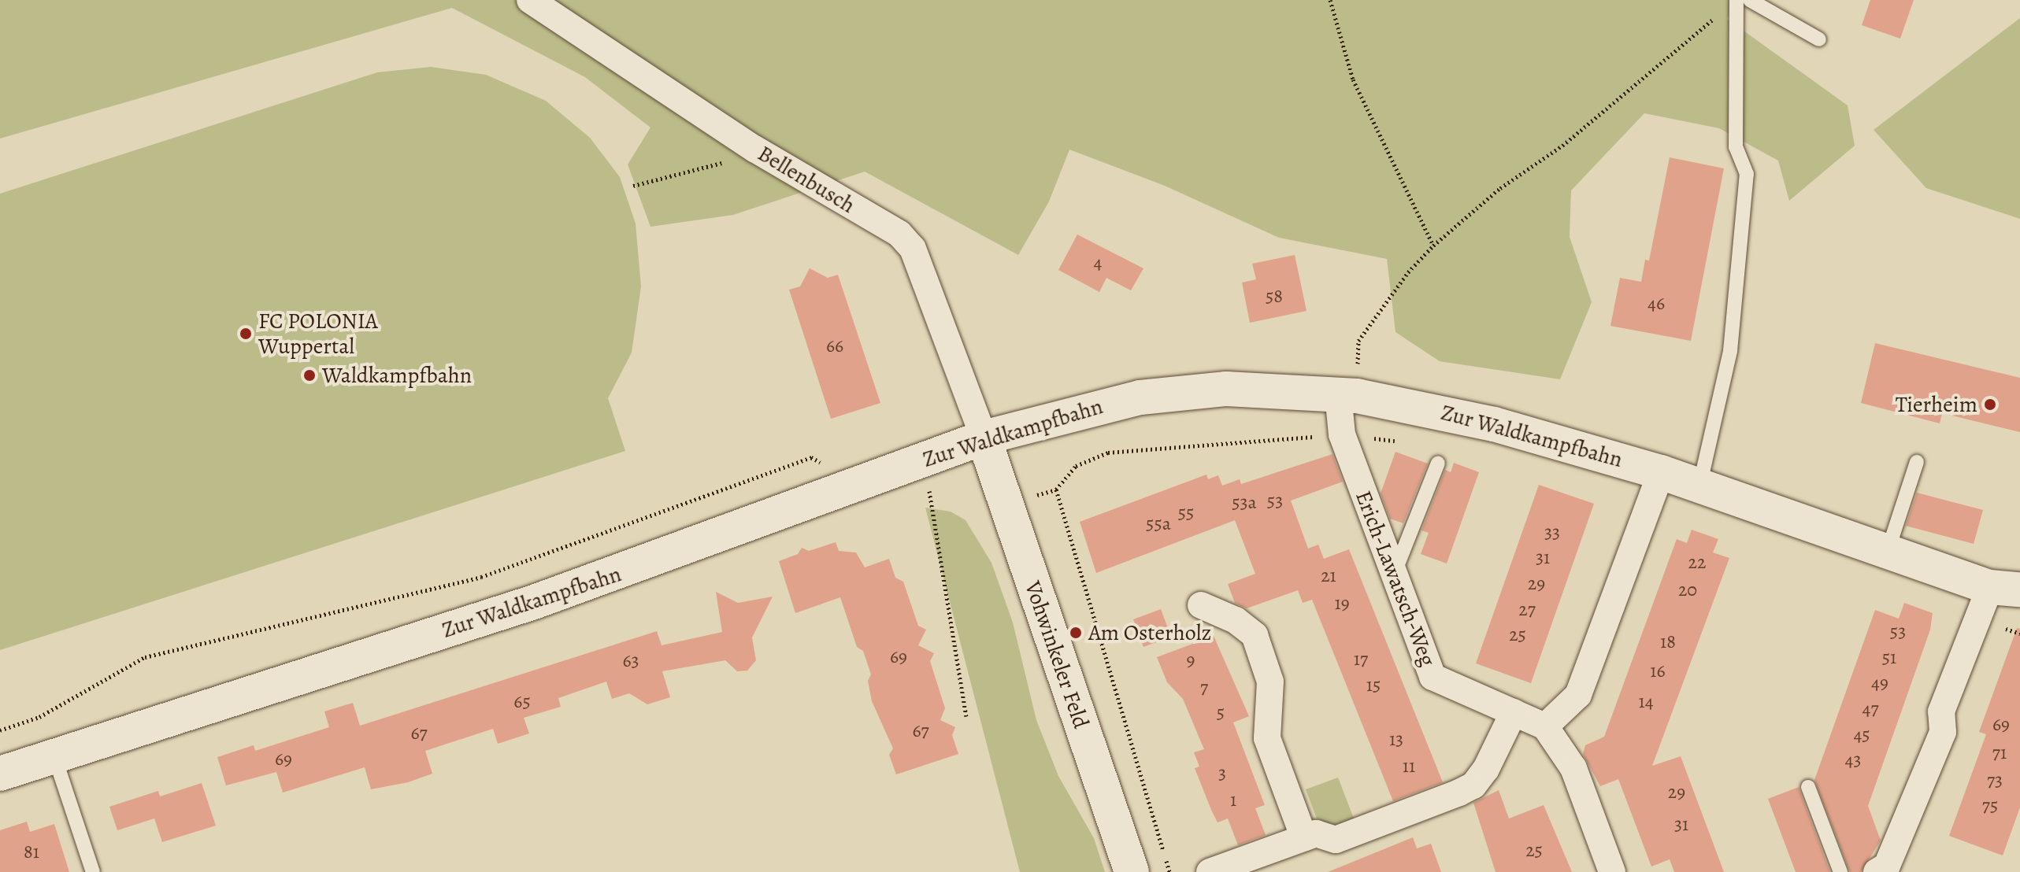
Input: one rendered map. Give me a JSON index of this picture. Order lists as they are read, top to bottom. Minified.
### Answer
{"streets":{"main road":["Zur Waldkampfbahn","Vohwinkeler Feld"],"street":["Bellenbusch","Erich-Lawatsch-Weg"]},"crossings":[["Bellenbusch","Zur Waldkampfbahn"],["Bellenbusch","Vohwinkeler Feld"],["Zur Waldkampfbahn","Erich-Lawatsch-Weg"],["Zur Waldkampfbahn","Vohwinkeler Feld"]],"places":["FC POLONIA Wuppertal","Waldkampfbahn","Tierheim","Am Osterholz"],"house_numbers":["4","58","46","66","53","53a","55","55a","33","31","22","21","29","20","19","27","53","25","18","69","51","17","9","63","16","49","15","7","65","14","47","5","69","67","67","45","13","71","69","43","11","3","73","29","1","75","31","25","81"]}
